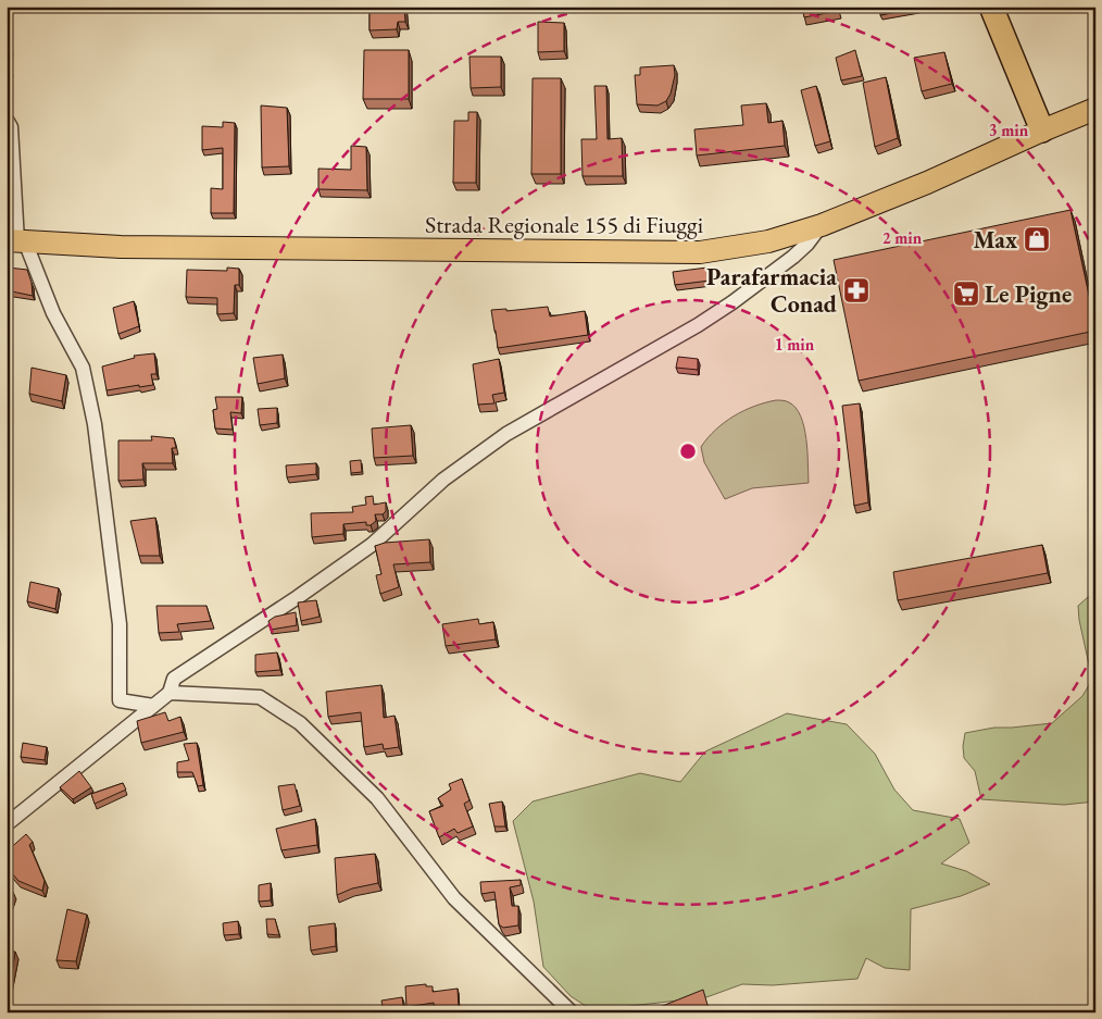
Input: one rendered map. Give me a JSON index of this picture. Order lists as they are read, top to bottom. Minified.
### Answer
{"streets":{"main road":["Strada Regionale 155 di Fiuggi"]},"places":{"shop":["Max"],"pharmacy":["Parafarmacia Conad"],"supermarket":["Le Pigne"]},"rings":["3 min","2 min","1 min"]}
